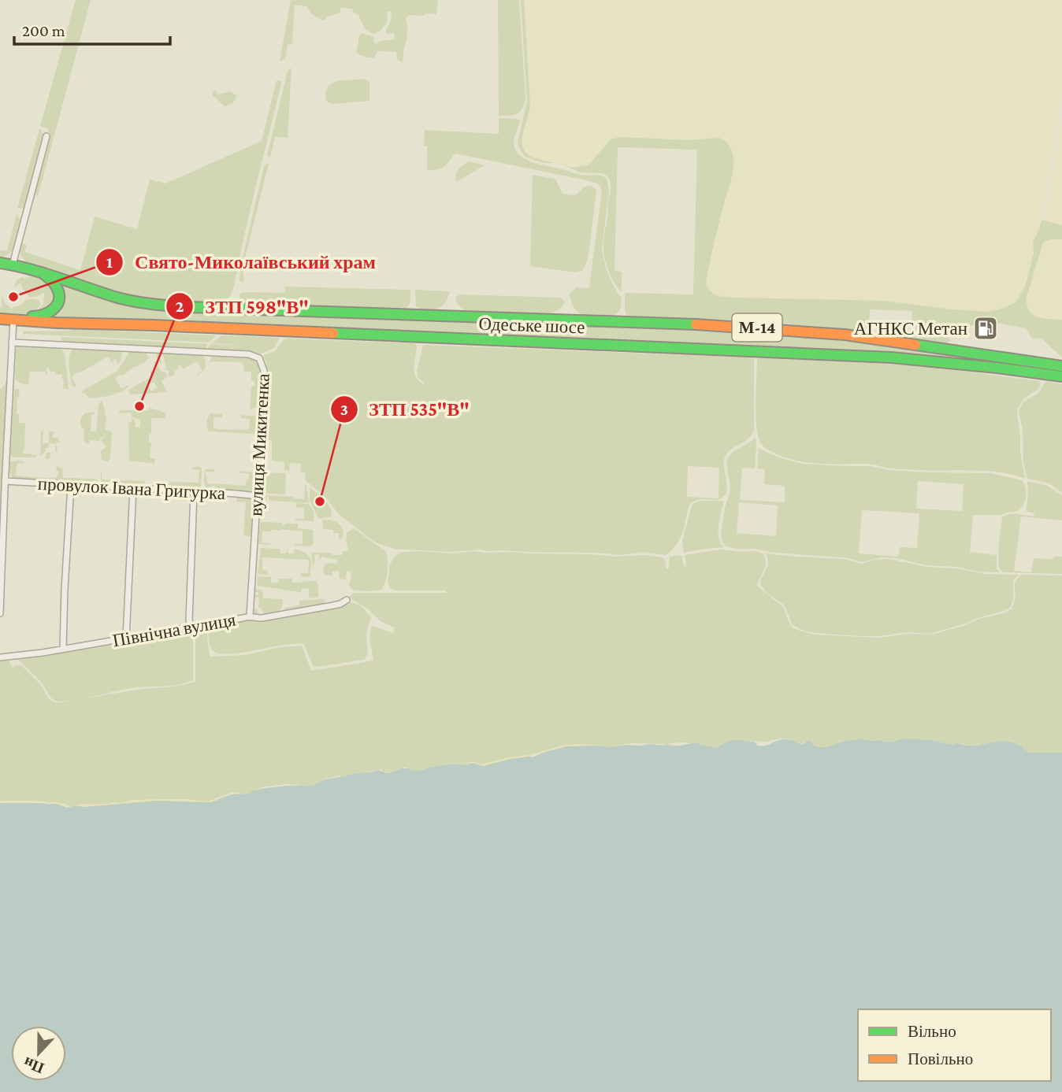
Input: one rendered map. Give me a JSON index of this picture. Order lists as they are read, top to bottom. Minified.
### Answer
{"streets":{"highway":["Одеське шосе","М-14"],"street":["вулиця Микитенка","провулок Івана Григурка","Північна вулиця"]},"crossings":[["Одеське шосе","М-14"],["вулиця Микитенка","провулок Івана Григурка"],["вулиця Микитенка","Північна вулиця"]],"places":{"other":["Свято-Миколаївський храм","ЗТП 598\"В\"","ЗТП 535\"В\""],"fuel station":["АГНКС Метан"]},"legend":["Вільно","Повільно"],"scale_bar":"200 m","north":"bottom"}
